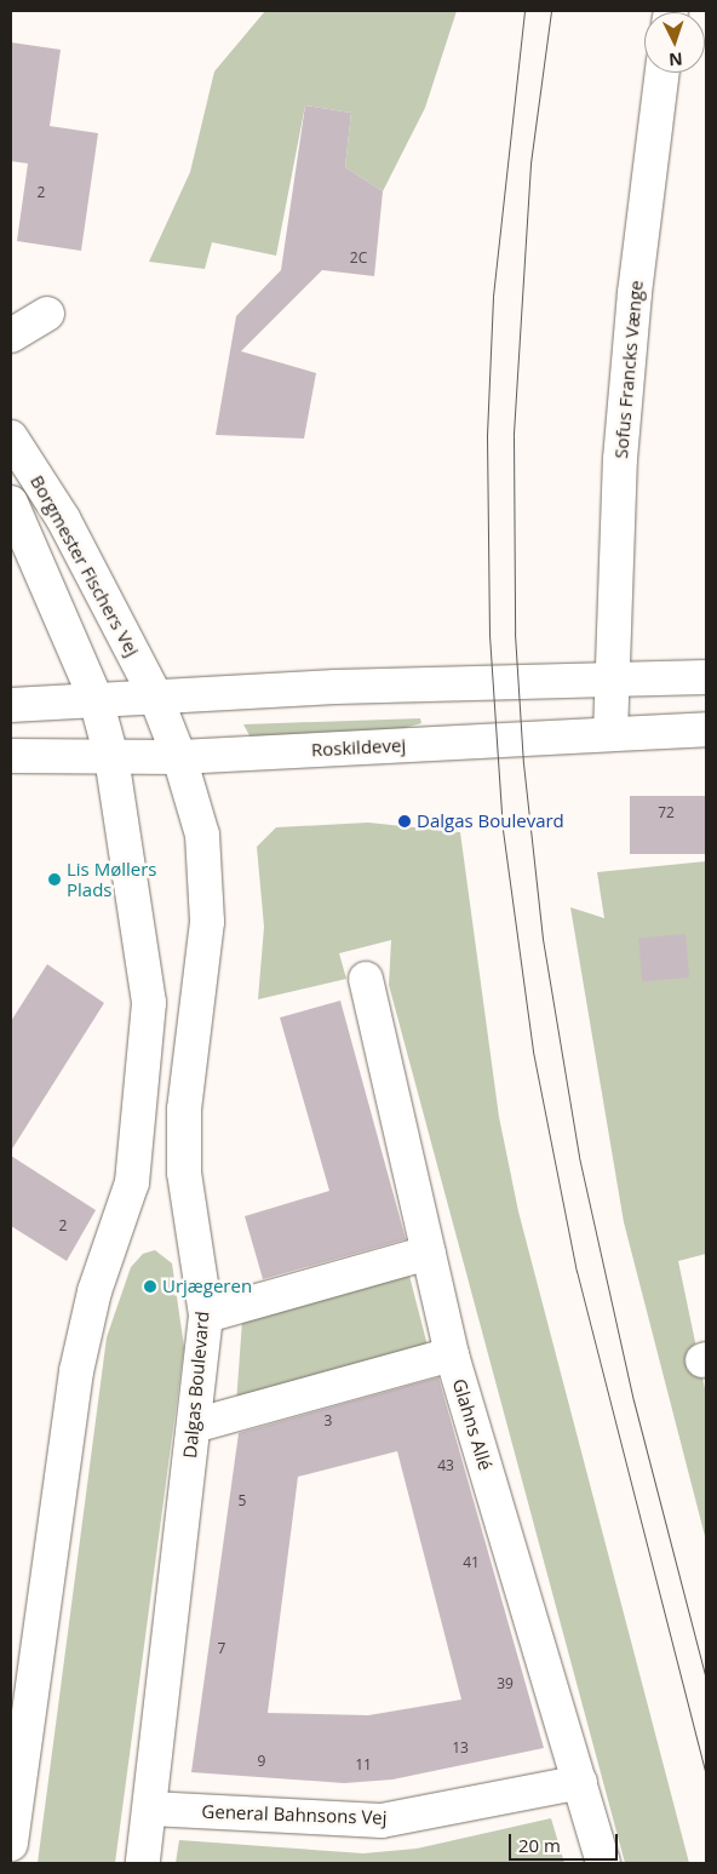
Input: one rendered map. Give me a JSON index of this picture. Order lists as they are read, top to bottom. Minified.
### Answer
{"streets":{"street":["Sofus Francks Vænge","Borgmester Fischers Vej","Roskildevej","Dalgas Boulevard","Glahns Allé","General Bahnsons Vej"]},"crossings":[["Sofus Francks Vænge","Roskildevej"],["Borgmester Fischers Vej","Dalgas Boulevard"],["Roskildevej","Dalgas Boulevard"],["Dalgas Boulevard","General Bahnsons Vej"],["Glahns Allé","General Bahnsons Vej"]],"places":["Dalgas Boulevard","Lis Møllers Plads","Urjægeren"],"house_numbers":["2","2C","72","2","3","43","5","41","7","39","13","9","11"],"scale_bar":"20 m","north":"bottom"}
